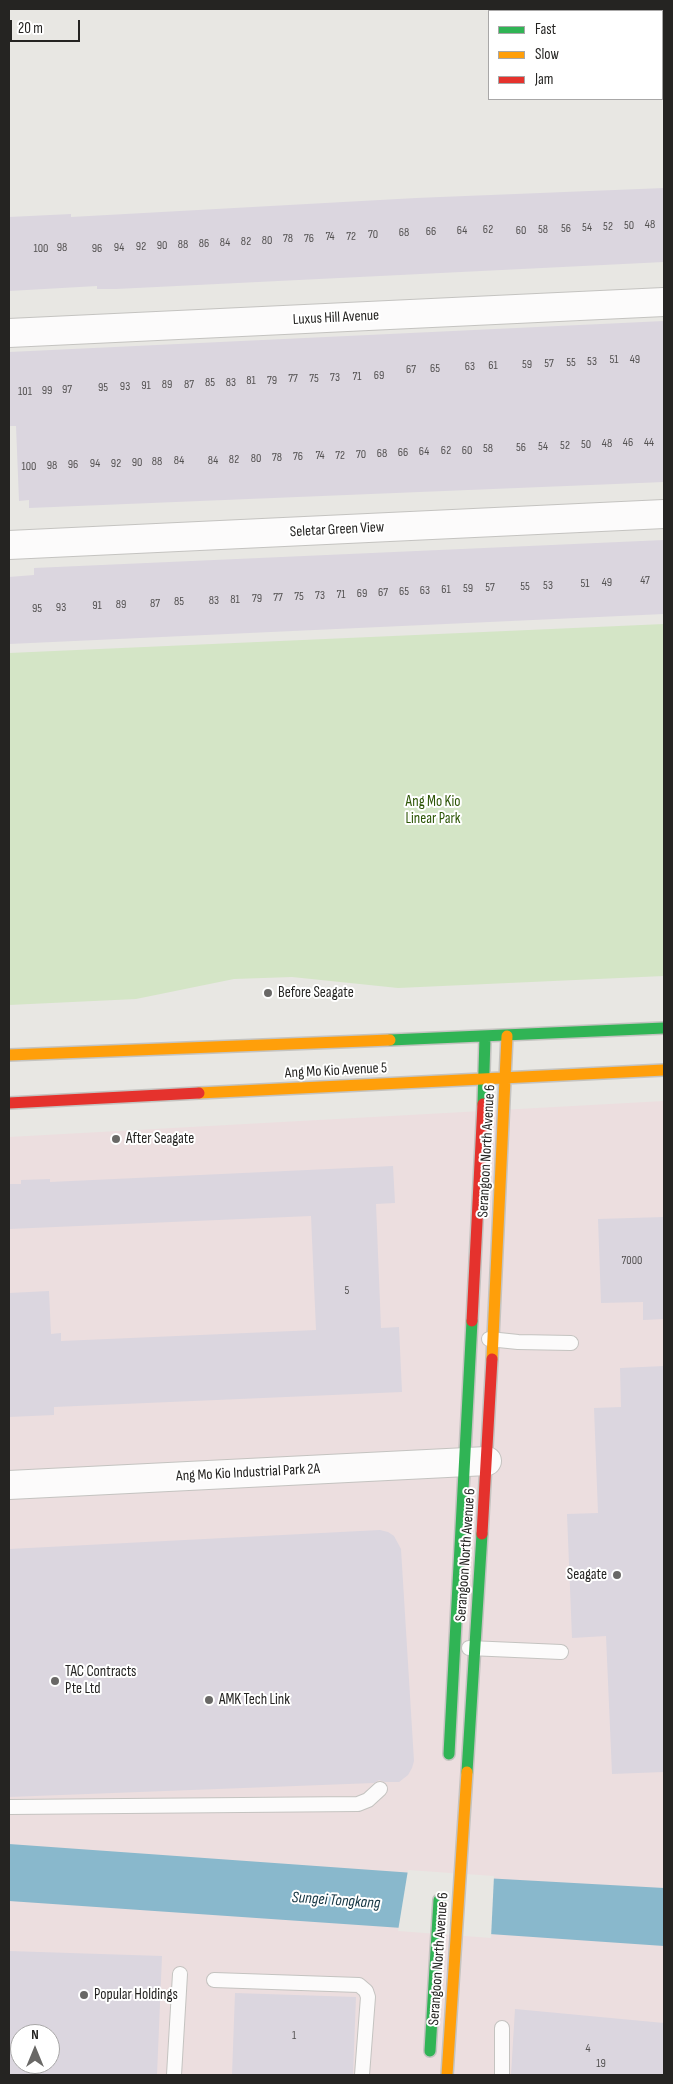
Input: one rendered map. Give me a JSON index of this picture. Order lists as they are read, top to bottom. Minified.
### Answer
{"streets":{"street":["Luxus Hill Avenue","Seletar Green View","Ang Mo Kio Avenue 5","Serangoon North Avenue 6","Ang Mo Kio Industrial Park 2A"]},"crossings":[["Ang Mo Kio Avenue 5","Serangoon North Avenue 6"],["Serangoon North Avenue 6","Ang Mo Kio Industrial Park 2A"]],"water":["Sungei Tongkang"],"parks":["Ang Mo Kio Linear Park"],"places":["Before Seagate","After Seagate","Seagate","TAC Contracts Pte Ltd","AMK Tech Link","Popular Holdings"],"house_numbers":["48","50","52","54","56","62","58","64","60","66","68","70","74","72","78","76","80","82","84","86","88","90","92","98","94","100","96","51","49","53","55","57","59","61","63","65","67","69","71","73","77","75","81","79","85","83","89","87","91","93","95","97","99","101","46","44","48","50","52","54","56","58","62","60","64","66","68","70","74","72","76","78","80","82","84","84","88","90","94","92","96","98","100","47","49","51","53","55","57","59","61","63","65","67","69","71","73","75","77","79","81","83","85","87","89","91","93","95","7000","5","1","4","19"],"legend":["Fast","Slow","Jam"],"scale_bar":"20 m","north":"top"}
